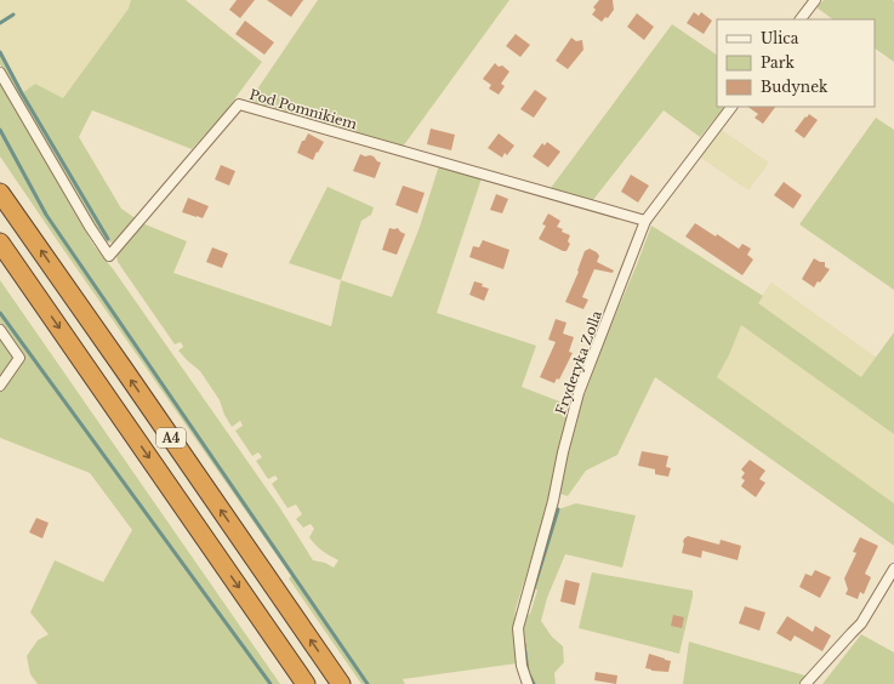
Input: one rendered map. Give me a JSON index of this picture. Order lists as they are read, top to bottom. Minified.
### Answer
{"streets":{"highway":["A4"],"street":["Pod Pomnikiem","Fryderyka Zolla"]},"crossings":[["Pod Pomnikiem","Fryderyka Zolla"]],"legend":["Ulica","Park","Budynek"]}
